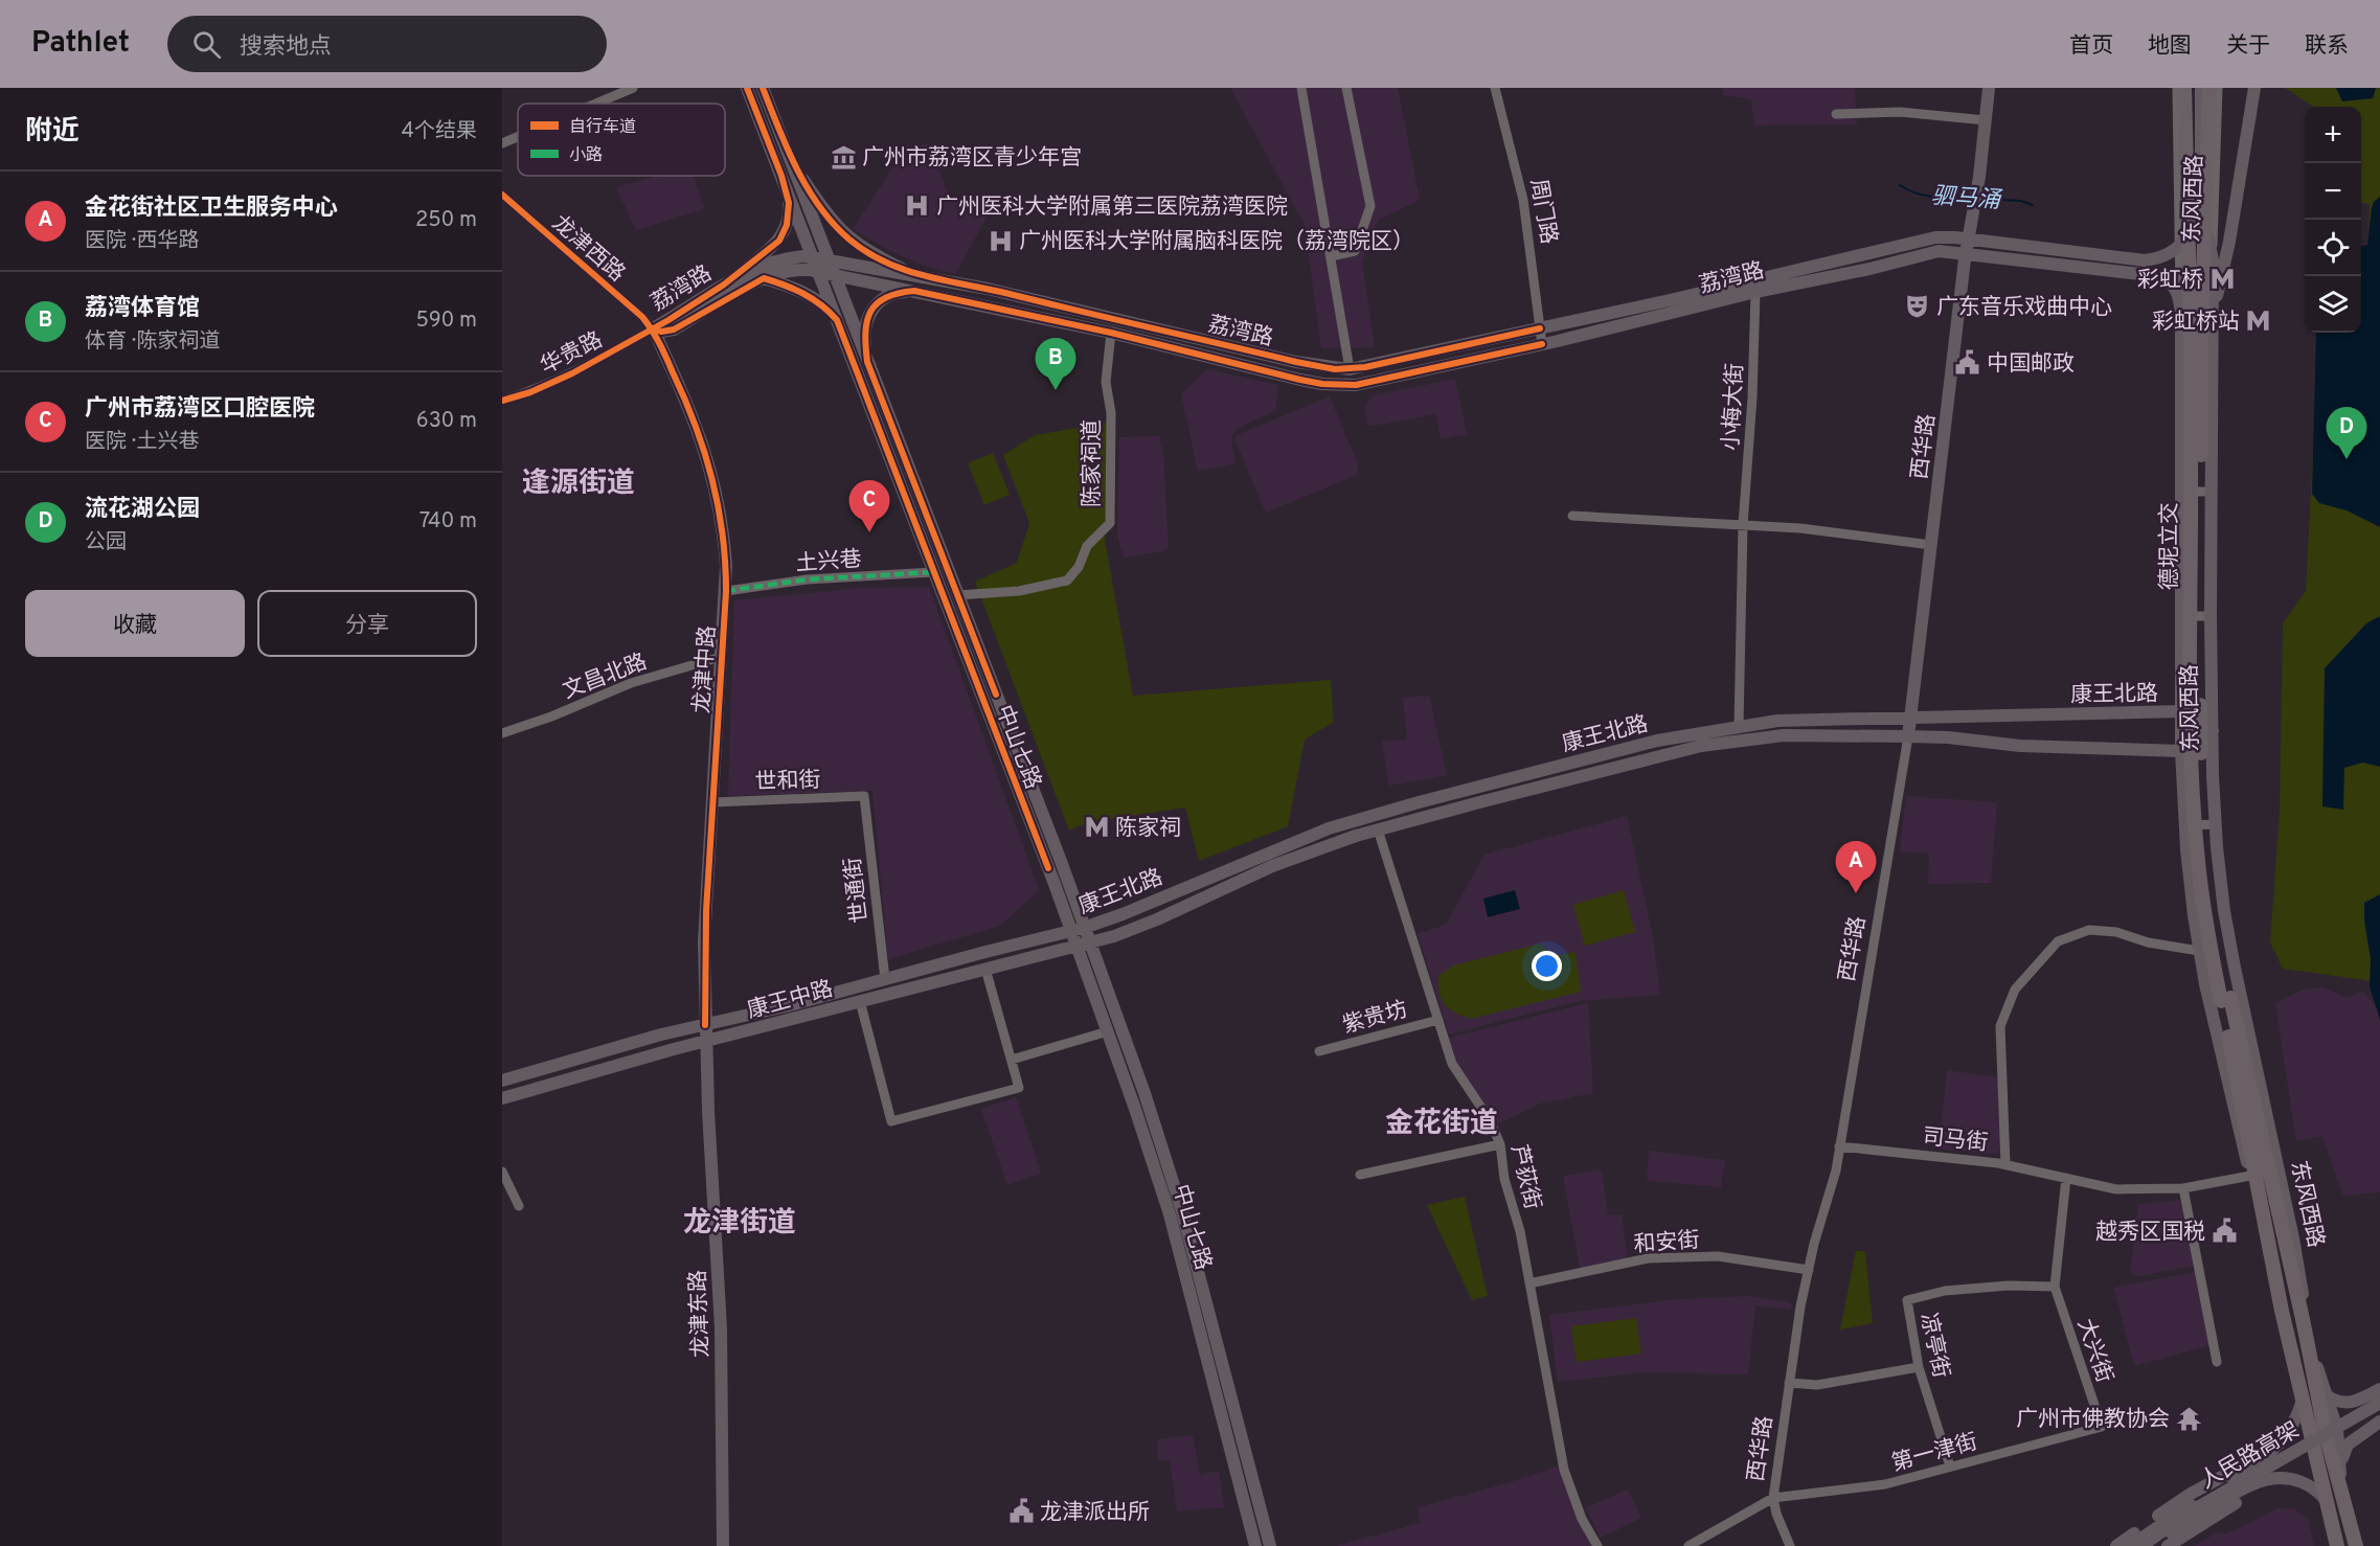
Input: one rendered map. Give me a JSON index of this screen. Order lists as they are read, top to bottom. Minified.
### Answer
{"streets":{"highway":["东风西路","德坭立交"],"main road":["荔湾路","西华路","龙津中路","康王北路","中山七路","康王中路","龙津东路","人民路高架"],"street":["周门路","龙津西路","华贵路","小梅大街","陈家祠道","土兴巷","文昌北路","世和街","世通街","紫贵坊","司马街","芦荻街","和安街","凉亭街","大兴街","第一津街"]},"crossings":[["东风西路","荔湾路"],["东风西路","德坭立交"],["东风西路","康王北路"],["东风西路","司马街"],["周门路","荔湾路"],["龙津西路","荔湾路"],["龙津西路","华贵路"],["龙津西路","龙津中路"],["荔湾路","华贵路"],["荔湾路","小梅大街"],["荔湾路","西华路"],["荔湾路","陈家祠道"],["荔湾路","龙津中路"],["荔湾路","中山七路"],["华贵路","龙津中路"],["小梅大街","康王北路"],["西华路","康王北路"],["西华路","司马街"],["西华路","和安街"],["西华路","第一津街"],["陈家祠道","中山七路"],["土兴巷","龙津中路"],["土兴巷","中山七路"],["龙津中路","文昌北路"],["龙津中路","世和街"],["龙津中路","康王中路"],["龙津中路","龙津东路"],["康王北路","中山七路"],["康王北路","康王中路"],["康王北路","芦荻街"],["中山七路","康王中路"],["世和街","世通街"],["世通街","康王中路"],["康王中路","龙津东路"],["紫贵坊","芦荻街"],["芦荻街","和安街"],["凉亭街","大兴街"],["凉亭街","第一津街"],["大兴街","第一津街"]],"districts":["逢源街道","金花街道","龙津街道"],"water":["驷马涌"],"places":{"museum":["广州市荔湾区青少年宫"],"hospital":["广州医科大学附属第三医院荔湾医院","广州医科大学附属脑科医院（荔湾院区）"],"metro station":["彩虹桥","彩虹桥站","陈家祠"],"theatre":["广东音乐戏曲中心"],"public building":["中国邮政","越秀区国税","龙津派出所"],"temple":["广州市佛教协会"]},"legend":["自行车道","小路"],"page":{"header":"Pathlet","search":"搜索地点","nav":["首页","地图","关于","联系"],"heading":["附近","4个结果"],"map_buttons":["+","−"],"list":[{"mark":"A","name":"金花街社区卫生服务中心","note":"医院 · 西华路","value":"250 m"},{"mark":"B","name":"荔湾体育馆","note":"体育 · 陈家祠道","value":"590 m"},{"mark":"C","name":"广州市荔湾区口腔医院","note":"医院 · 土兴巷","value":"630 m"},{"mark":"D","name":"流花湖公园","note":"公园","value":"740 m"}],"pins":["B","D","C","A"],"buttons":["收藏","分享"]}}
